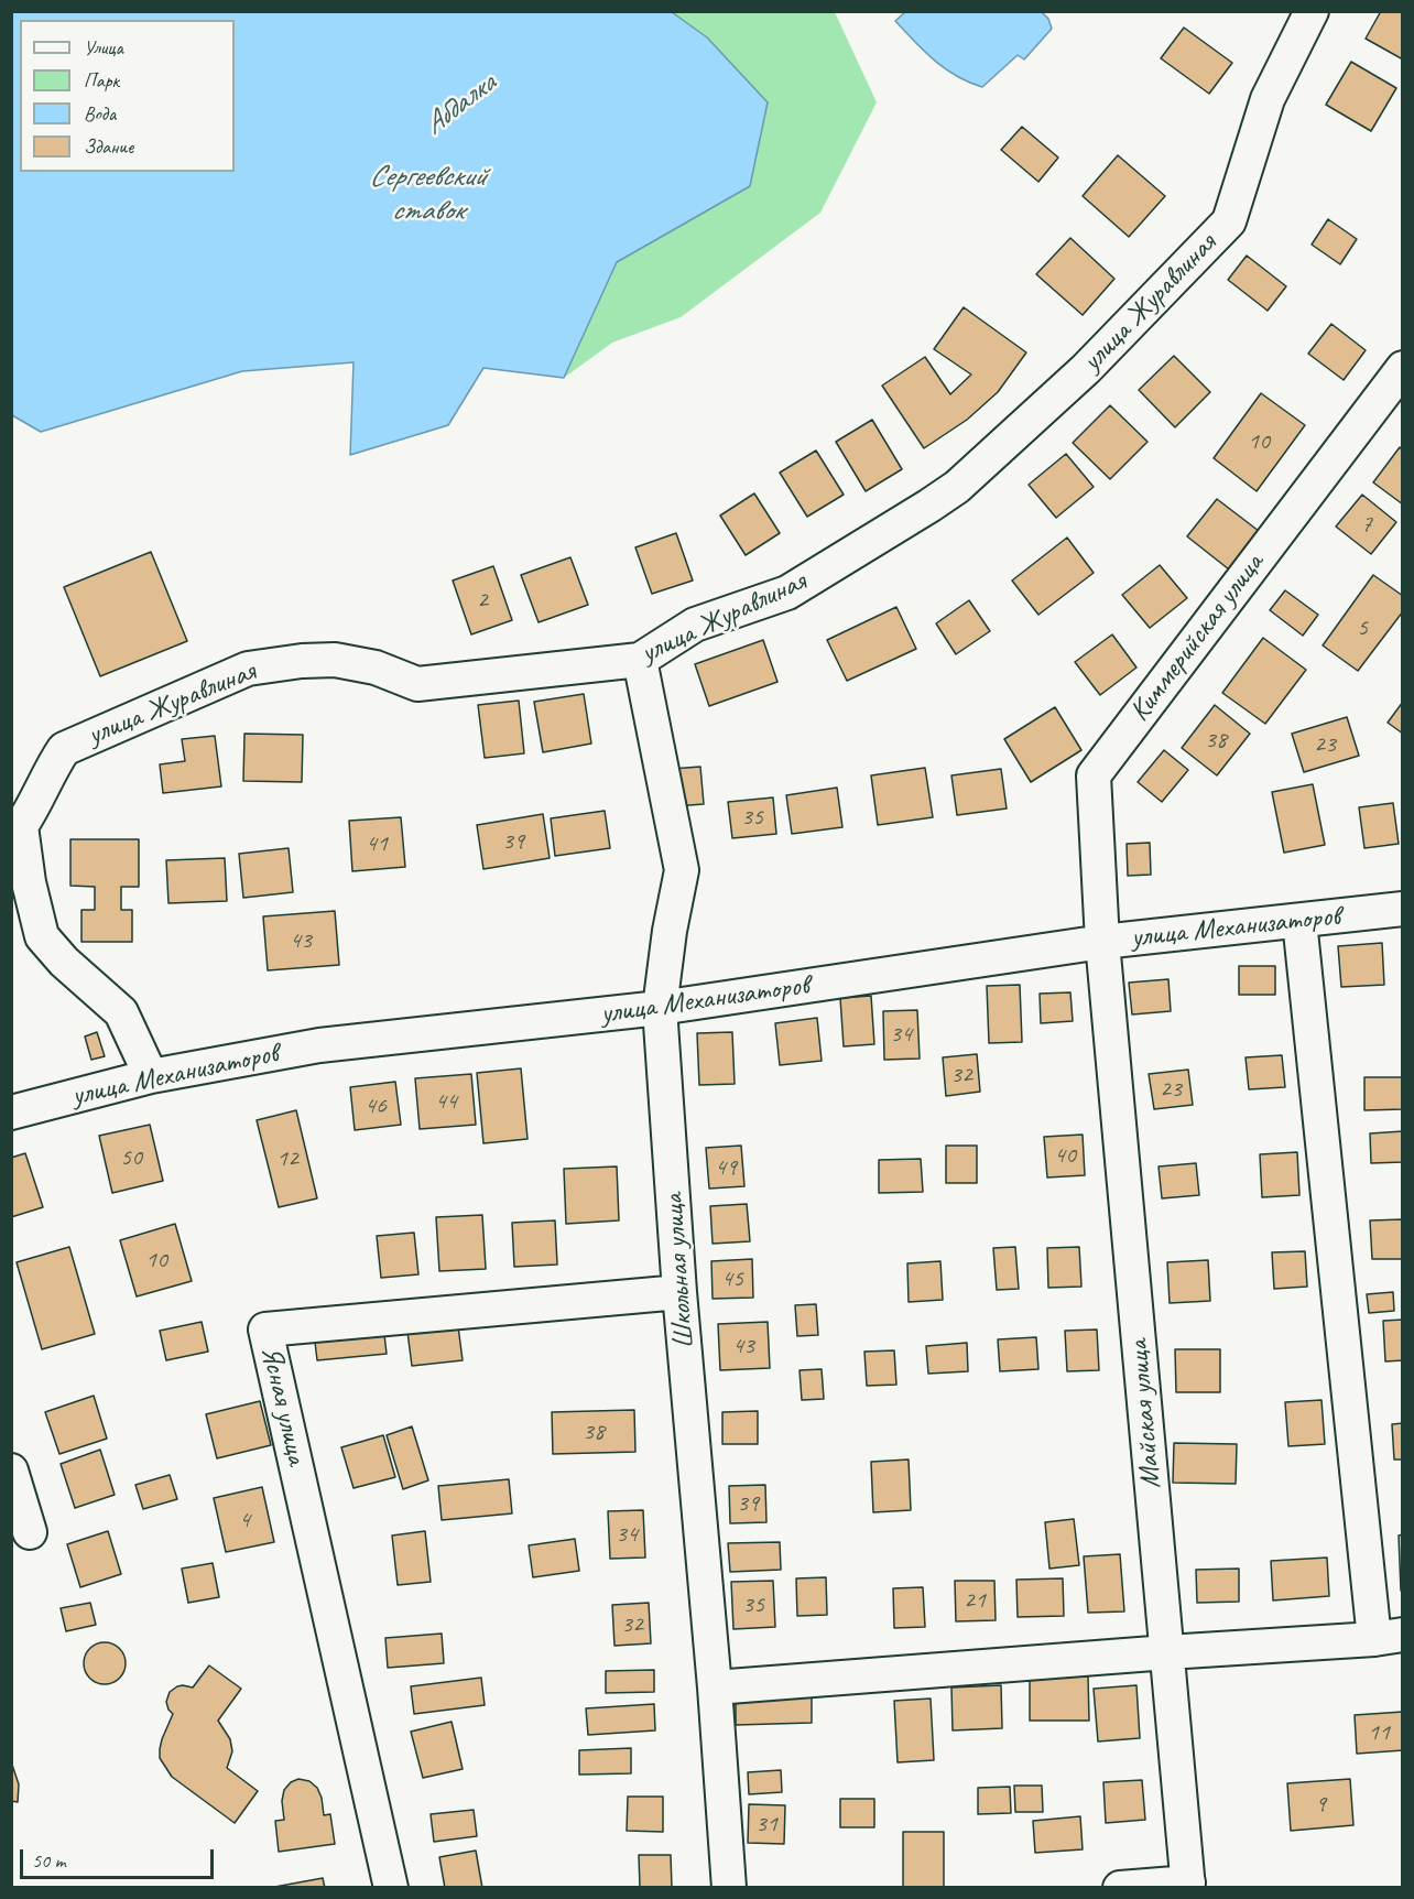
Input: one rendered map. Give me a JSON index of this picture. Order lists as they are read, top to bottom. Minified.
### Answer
{"streets":{"street":["улица Журавлиная","Киммерийская улица","улица Механизаторов","Школьная улица","Ясная улица","Майская улица"]},"crossings":[["улица Журавлиная","улица Механизаторов"],["улица Журавлиная","Школьная улица"],["Киммерийская улица","улица Механизаторов"],["Киммерийская улица","Майская улица"],["улица Механизаторов","Школьная улица"],["улица Механизаторов","Майская улица"],["Школьная улица","Ясная улица"]],"water":["Абдалка","Сергеевский ставок"],"house_numbers":["10","7","2","5","38","23","35","39","41","43","34","32","23","44","46","40","50","12","49","10","45","43","38","39","4","34","21","35","32","11","9","31"],"legend":["Улица","Парк","Вода","Здание"],"scale_bar":"50 m"}
